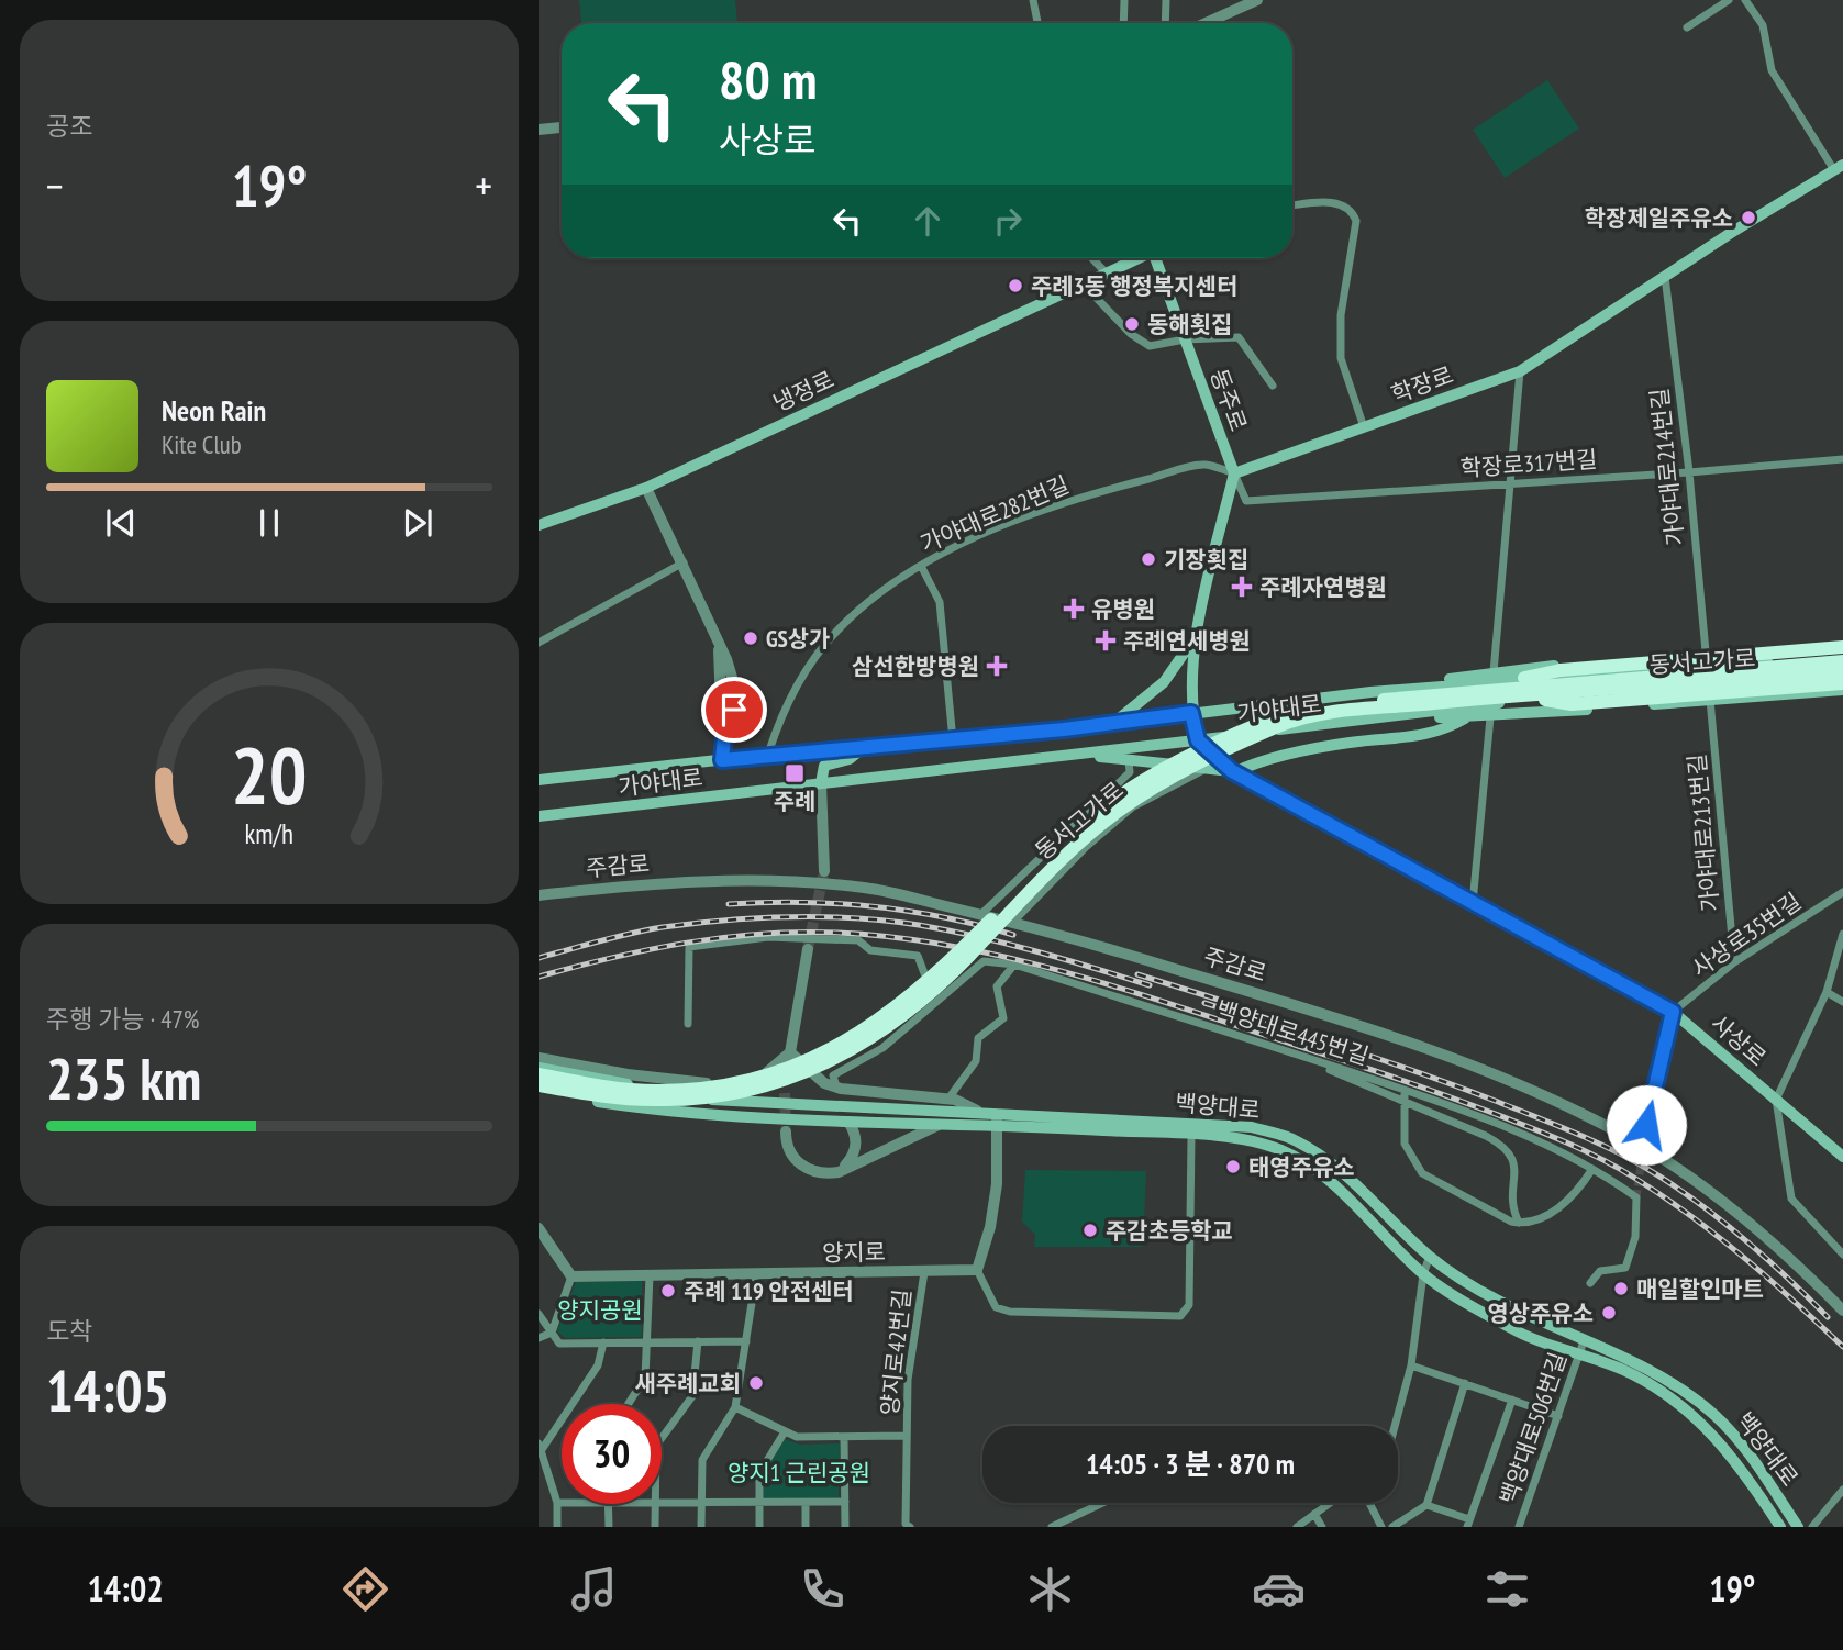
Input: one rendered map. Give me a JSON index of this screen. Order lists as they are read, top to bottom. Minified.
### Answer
{"streets":{"highway":["동서고가로"],"main road":["학장로","냉정로","동주로","가야대로","사상로","백양대로"],"street":["학장로317번길","가야대로214번길","가야대로282번길","가야대로213번길","주감로","사상로35번길","백양대로445번길","양지로","양지로42번길","백양대로506번길"]},"crossings":[["학장로","동주로"],["학장로","학장로317번길"],["학장로","가야대로214번길"],["학장로","가야대로282번길"],["냉정로","동주로"],["동주로","학장로317번길"],["동주로","가야대로282번길"],["학장로317번길","가야대로214번길"],["학장로317번길","가야대로282번길"],["가야대로282번길","가야대로"],["동서고가로","가야대로"],["동서고가로","백양대로"],["가야대로","사상로"],["가야대로213번길","사상로35번길"],["사상로35번길","사상로"],["백양대로","양지로"],["백양대로","백양대로506번길"],["양지로","양지로42번길"]],"parks":["양지공원","양지1 근린공원"],"places":{"other":["학장제일주유소","주례3동 행정복지센터","동해횟집","기장횟집","GS상가","태영주유소","주감초등학교","매일할인마트","주례 119 안전센터","영상주유소","새주례교회"],"health":["주례자연병원","유병원","주례연세병원","삼선한방병원"],"transit":["주례"]},"page":{"tile":["공조",["주행 가능 · 47%","235 km"],["도착","14:05"]],"turn":["80 m","사상로"],"heat":["−","19°","+"],"song":["Neon Rain","Kite Club"],"limit":"30","trip":"14:05 · 3 분 · 870 m","tabs":["14:02","19°"],"gauge":["20","km/h"]}}
